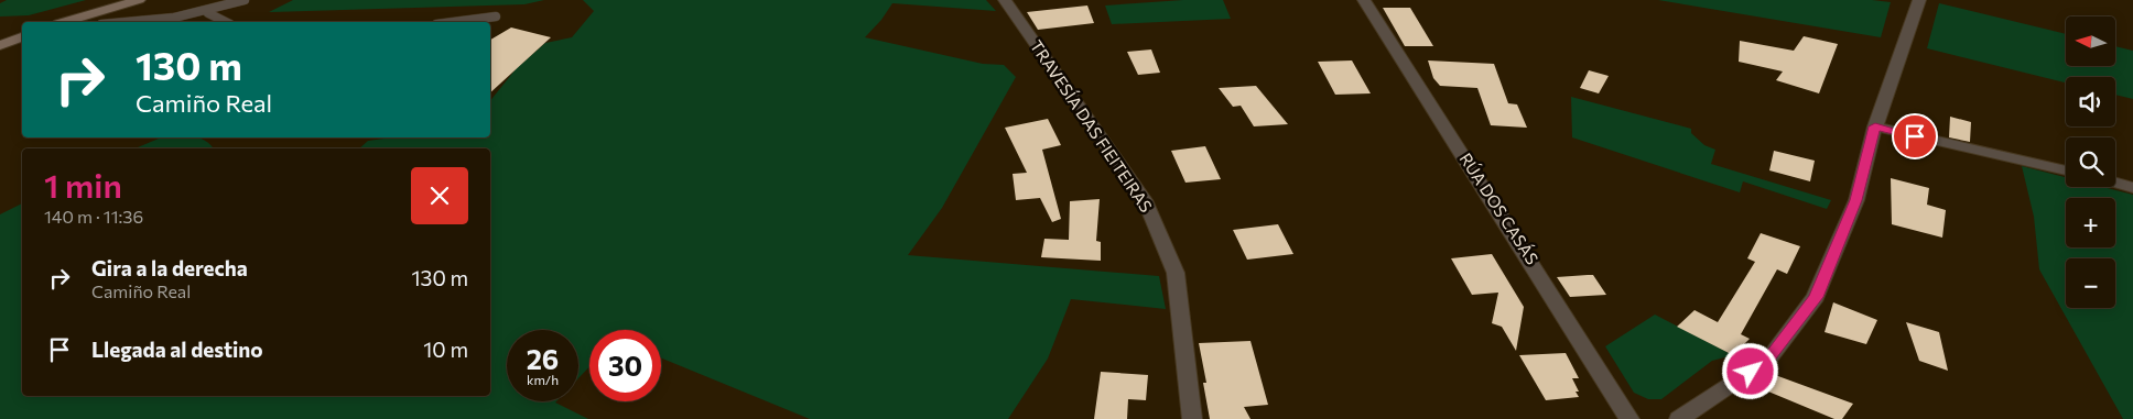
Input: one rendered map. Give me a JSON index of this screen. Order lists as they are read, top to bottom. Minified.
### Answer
{"streets":{"street":["TRAVESÍA DAS FIEITEIRAS","RÚA DOS CASÁS"]},"north":"left","page":{"map_buttons":["+","−"],"turn":["130 m","Camiño Real"],"heading":["1 min","140 m · 11:36"],"list":[{"name":"Gira a la derecha","note":"Camiño Real","value":"130 m"},{"name":"Llegada al destino","value":"10 m"}],"speed":"26 km/h","limit":"30"}}
